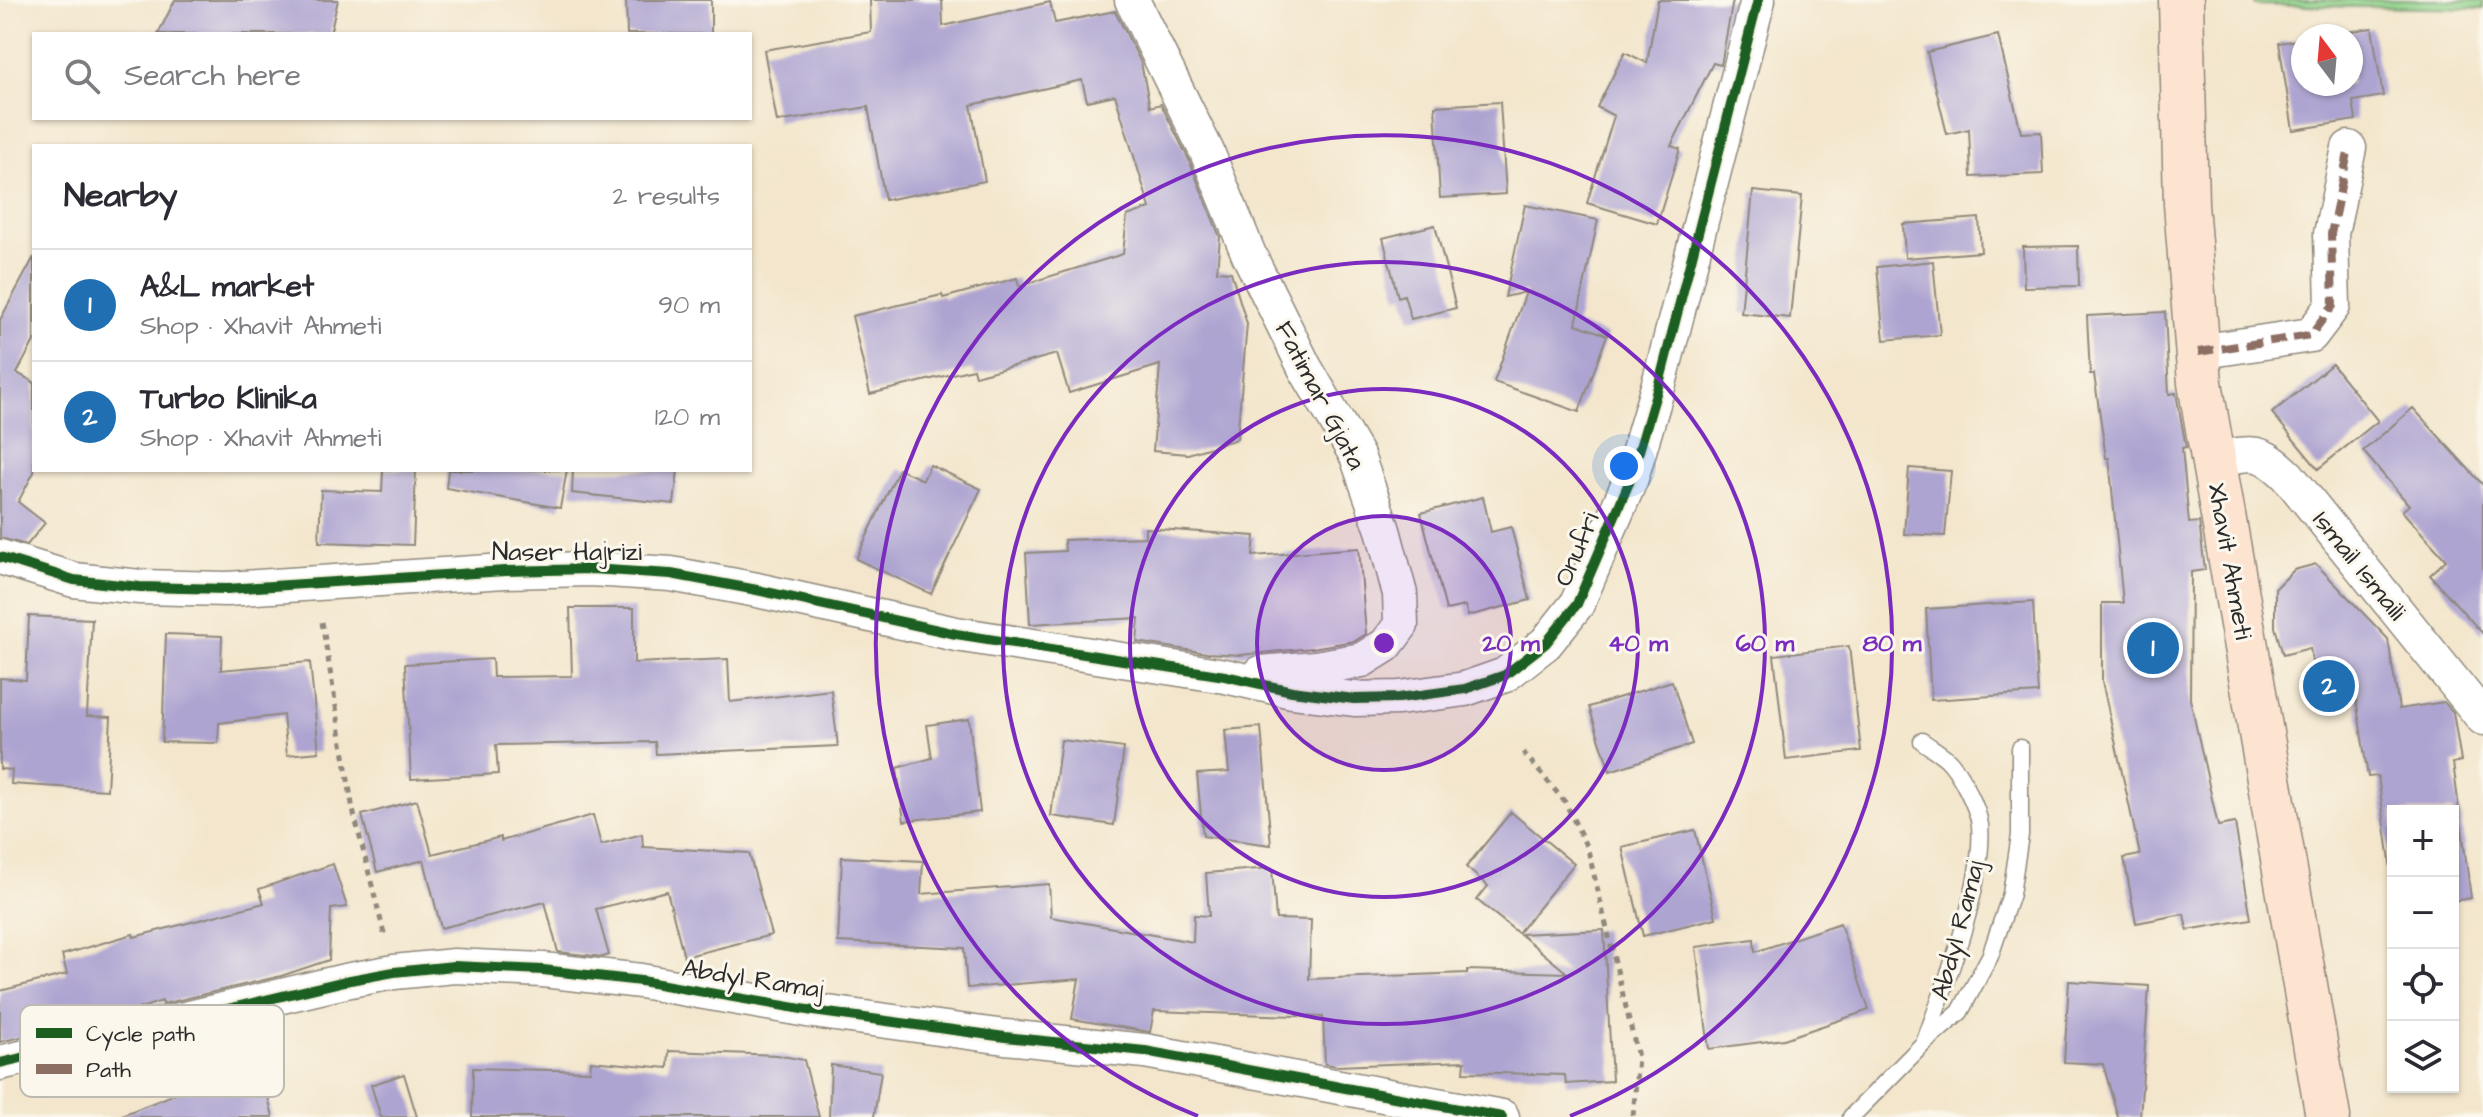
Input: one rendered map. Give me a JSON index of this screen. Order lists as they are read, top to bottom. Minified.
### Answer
{"streets":{"street":["Fatimar Gjata","Onufri","Naser Hajrizi","Xhavit Ahmeti","Ismail Ismaili","Abdyl Ramaj"]},"crossings":[["Fatimar Gjata","Onufri"],["Fatimar Gjata","Naser Hajrizi"],["Onufri","Naser Hajrizi"],["Xhavit Ahmeti","Ismail Ismaili"]],"legend":["Cycle path","Path"],"north":"top","page":{"search":"Search here","heading":["Nearby","2 results"],"list":[{"mark":"1","name":"A&L market","note":"Shop · Xhavit Ahmeti","value":"90 m"},{"mark":"2","name":"Turbo Klinika","note":"Shop · Xhavit Ahmeti","value":"120 m"}],"pins":["1","2"],"map_buttons":["+","−"]},"rings":["20 m","40 m","60 m","80 m"]}
